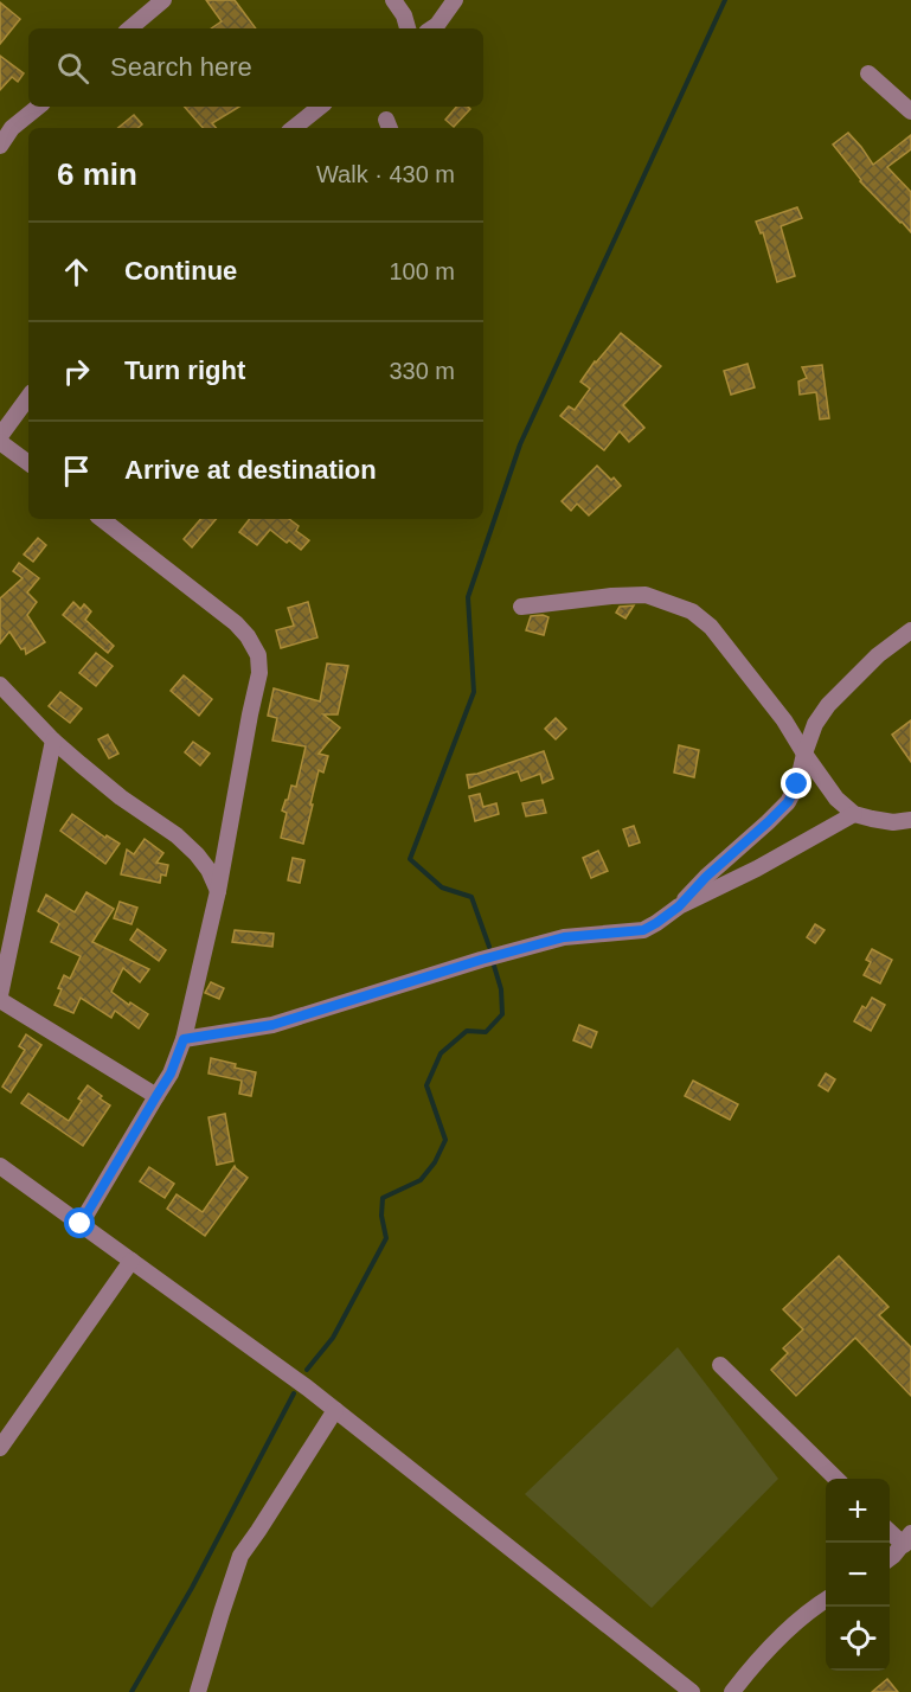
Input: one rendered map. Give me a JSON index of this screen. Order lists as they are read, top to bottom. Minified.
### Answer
{"page":{"search":"Search here","heading":["6 min","Walk · 430 m"],"list":[["Continue","100 m"],["Turn right","330 m"],"Arrive at destination"],"map_buttons":["+","−"]}}
